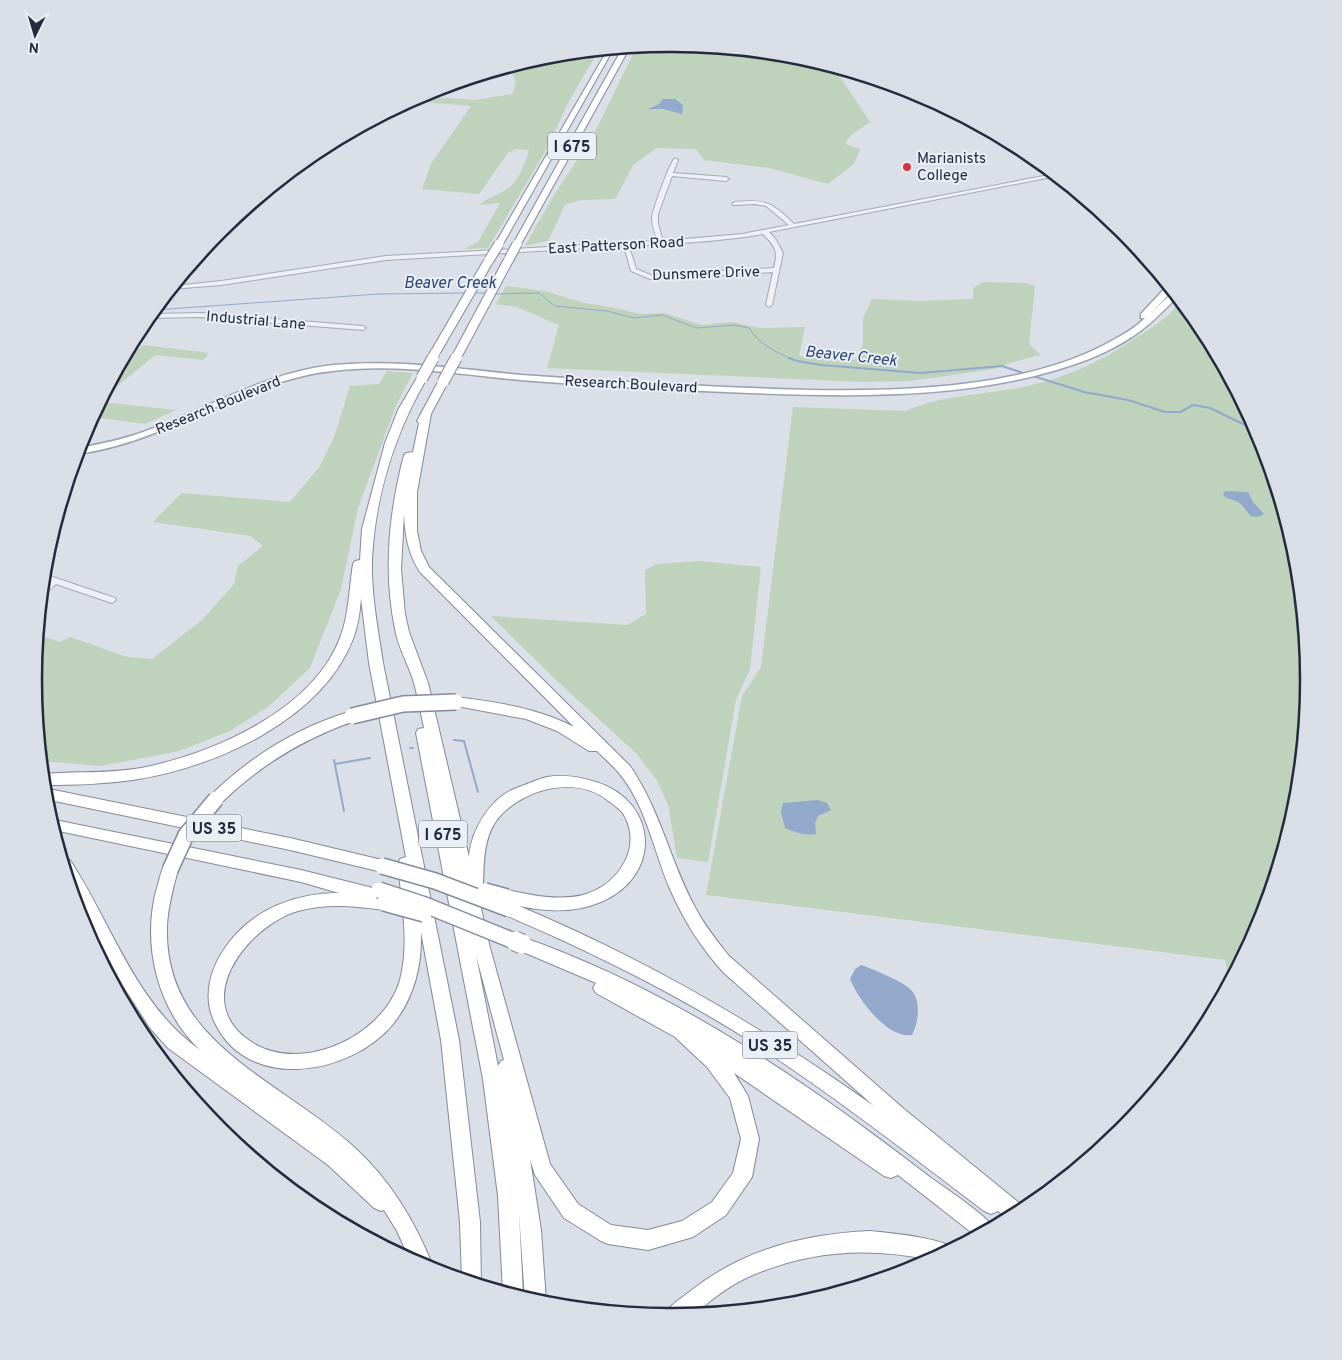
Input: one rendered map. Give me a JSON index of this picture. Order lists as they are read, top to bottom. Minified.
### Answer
{"streets":{"highway":["I 675","US 35"],"main road":["Research Boulevard"],"street":["East Patterson Road","Dunsmere Drive","Industrial Lane"]},"crossings":[["East Patterson Road","Dunsmere Drive"]],"water":["Beaver Creek"],"places":["Marianists College"],"north":"bottom"}
